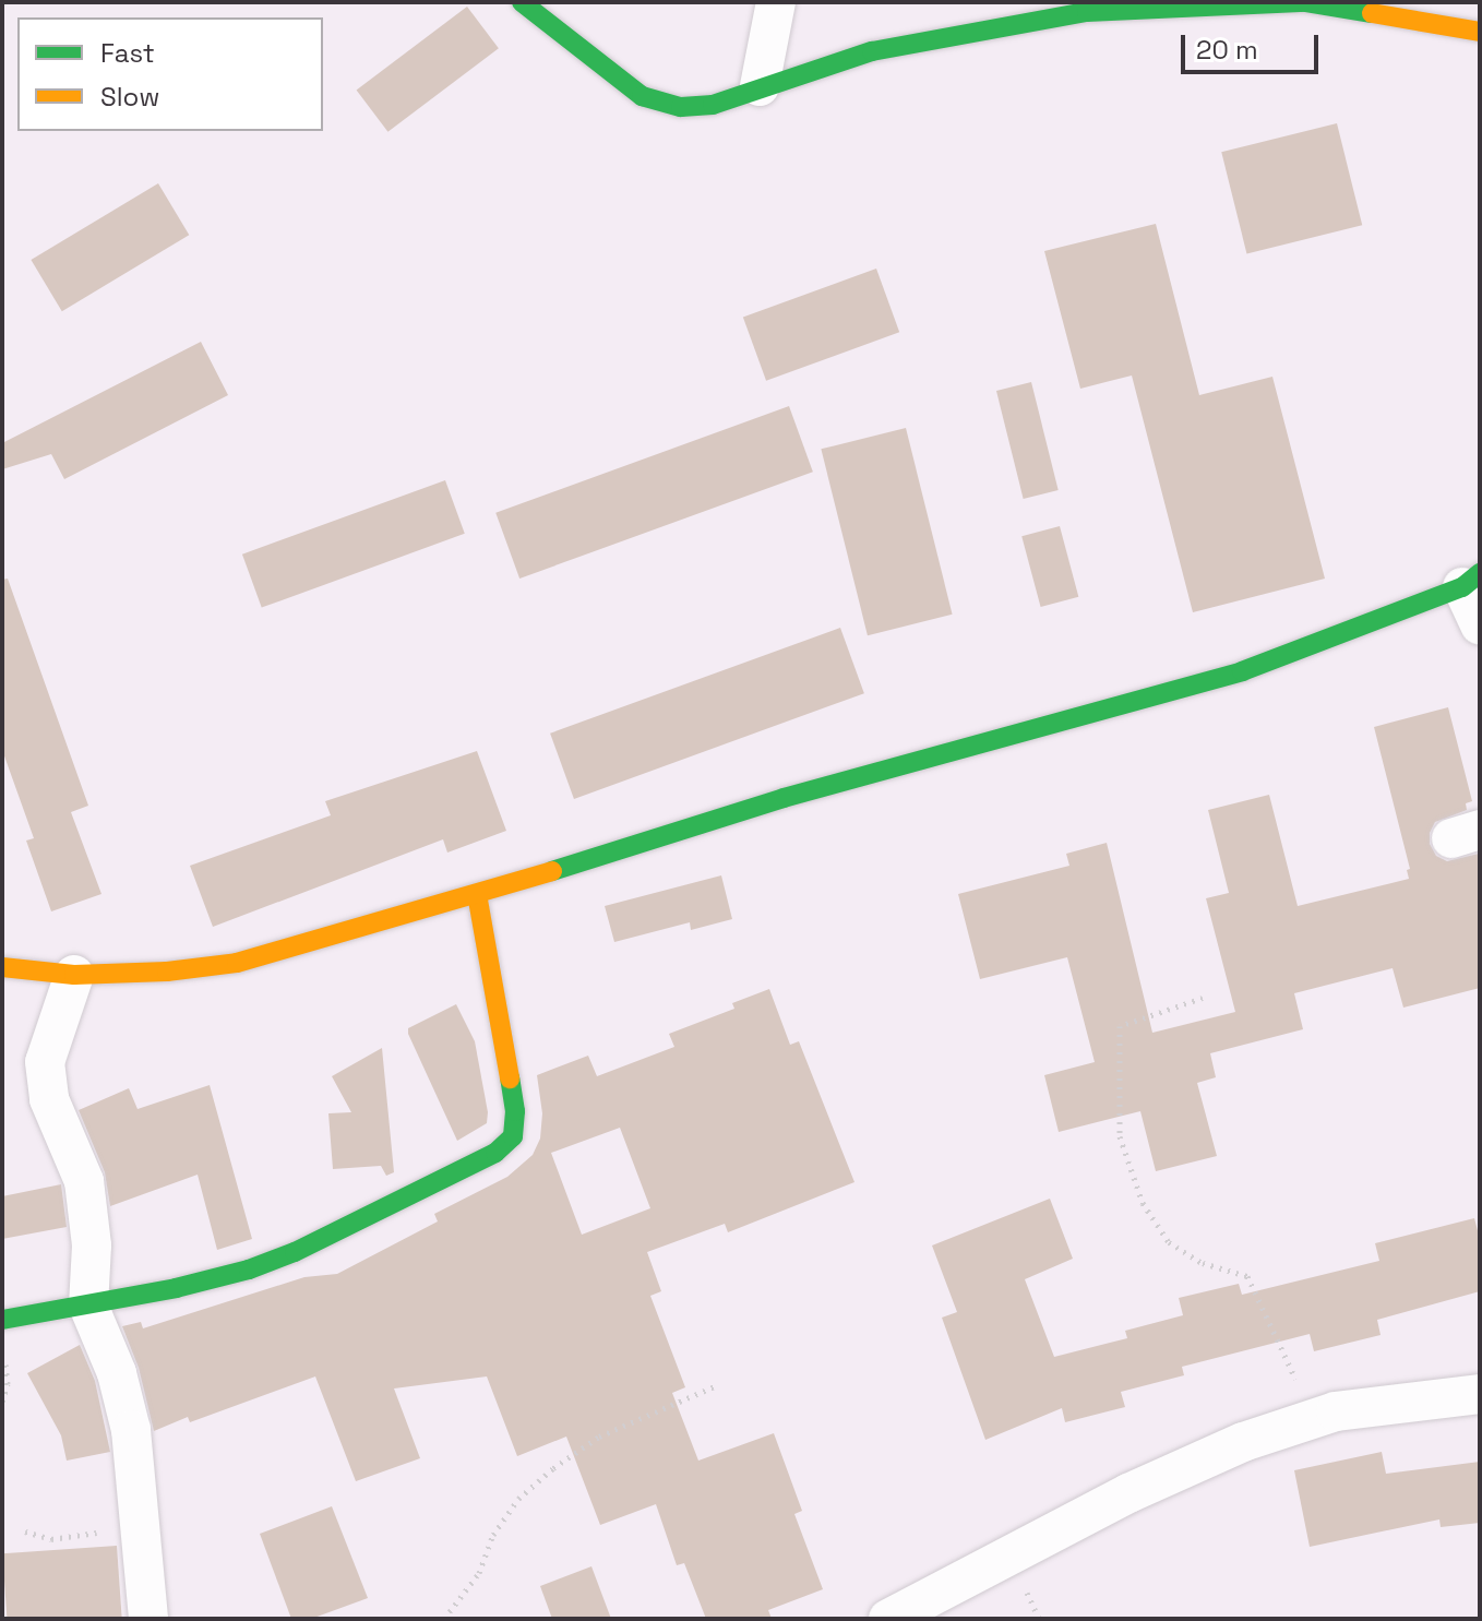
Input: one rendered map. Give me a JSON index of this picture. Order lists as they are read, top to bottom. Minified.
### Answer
{"legend":["Fast","Slow"],"scale_bar":"20 m"}
